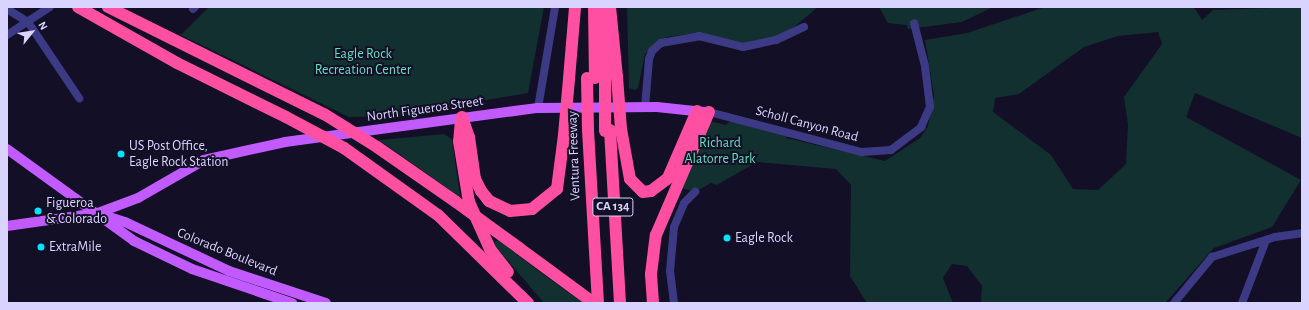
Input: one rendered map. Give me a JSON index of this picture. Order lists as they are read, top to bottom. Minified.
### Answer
{"streets":{"highway":["Ventura Freeway","CA 134"],"main road":["North Figueroa Street","Scholl Canyon Road","Colorado Boulevard"]},"crossings":[["North Figueroa Street","Scholl Canyon Road"],["North Figueroa Street","Colorado Boulevard"]],"parks":["Eagle Rock Recreation Center","Richard Alatorre Park"],"places":["US Post Office, Eagle Rock Station","Figueroa & Colorado","Eagle Rock","ExtraMile"],"north":"top right"}
